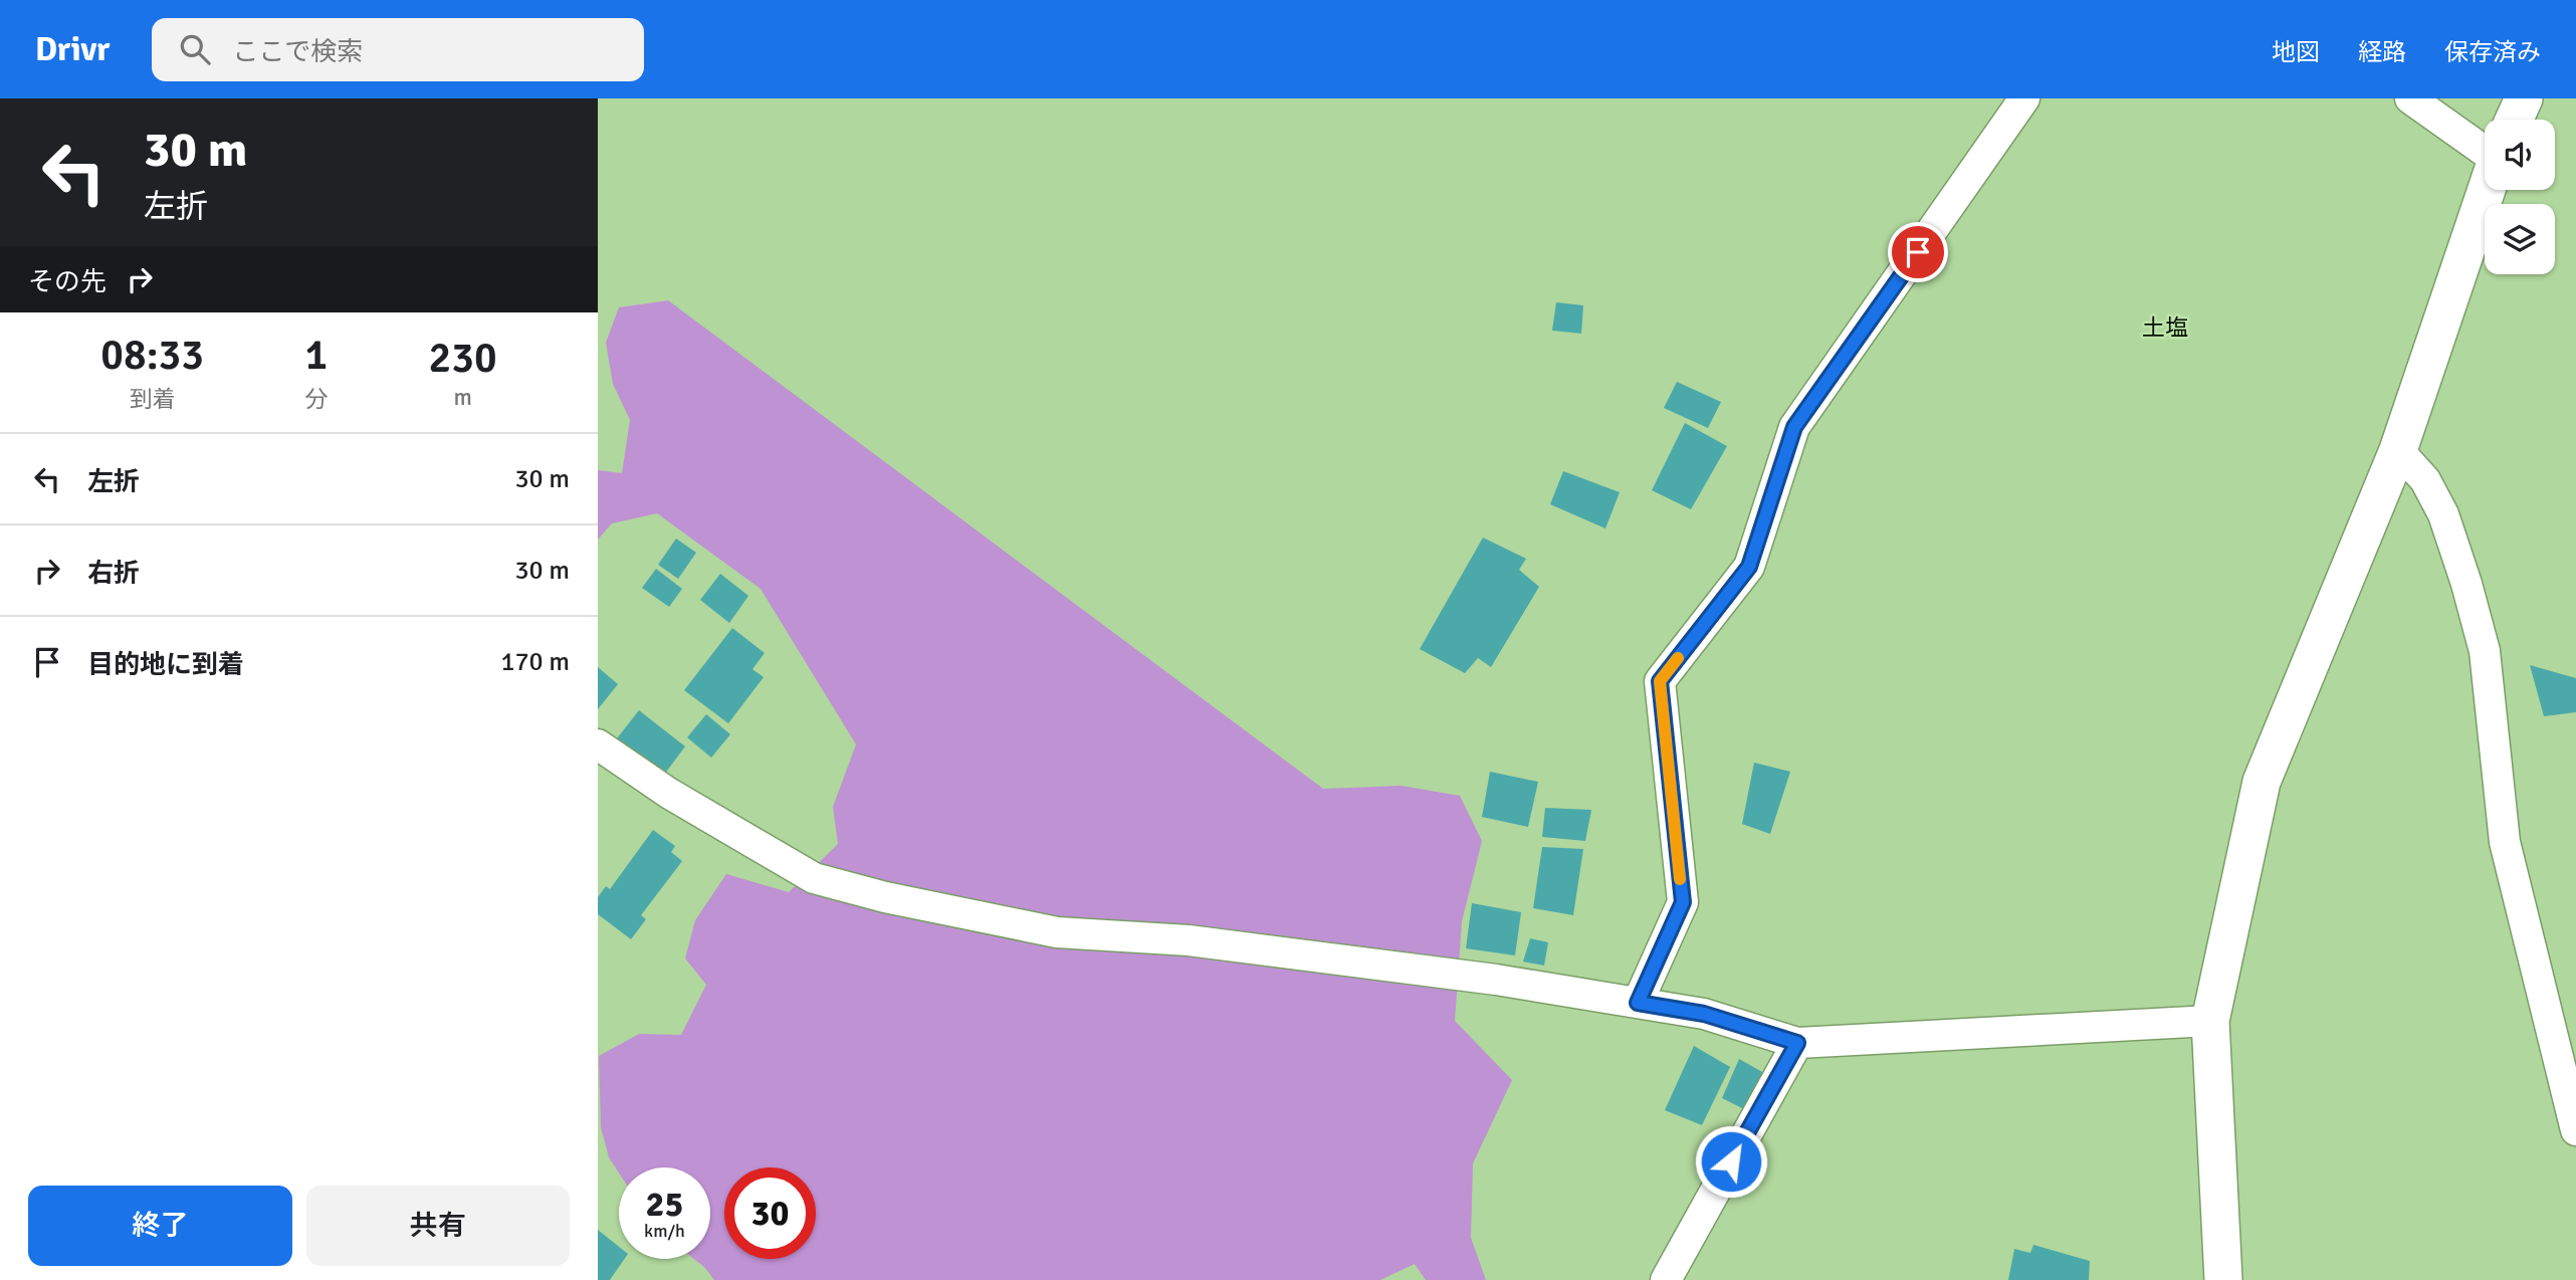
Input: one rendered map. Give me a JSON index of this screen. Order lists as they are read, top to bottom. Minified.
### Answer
{"districts":["土塩"],"page":{"header":"Drivr","search":"ここで検索","nav":["地図","経路","保存済み"],"turn":["30 m","左折"],"then":"その先","eta":["08:33","到着","1","分","230","m"],"list":[{"name":"左折","value":"30 m"},{"name":"右折","value":"30 m"},{"name":"目的地に到着","value":"170 m"}],"speed":"25 km/h","limit":"30","buttons":["終了","共有"]}}
